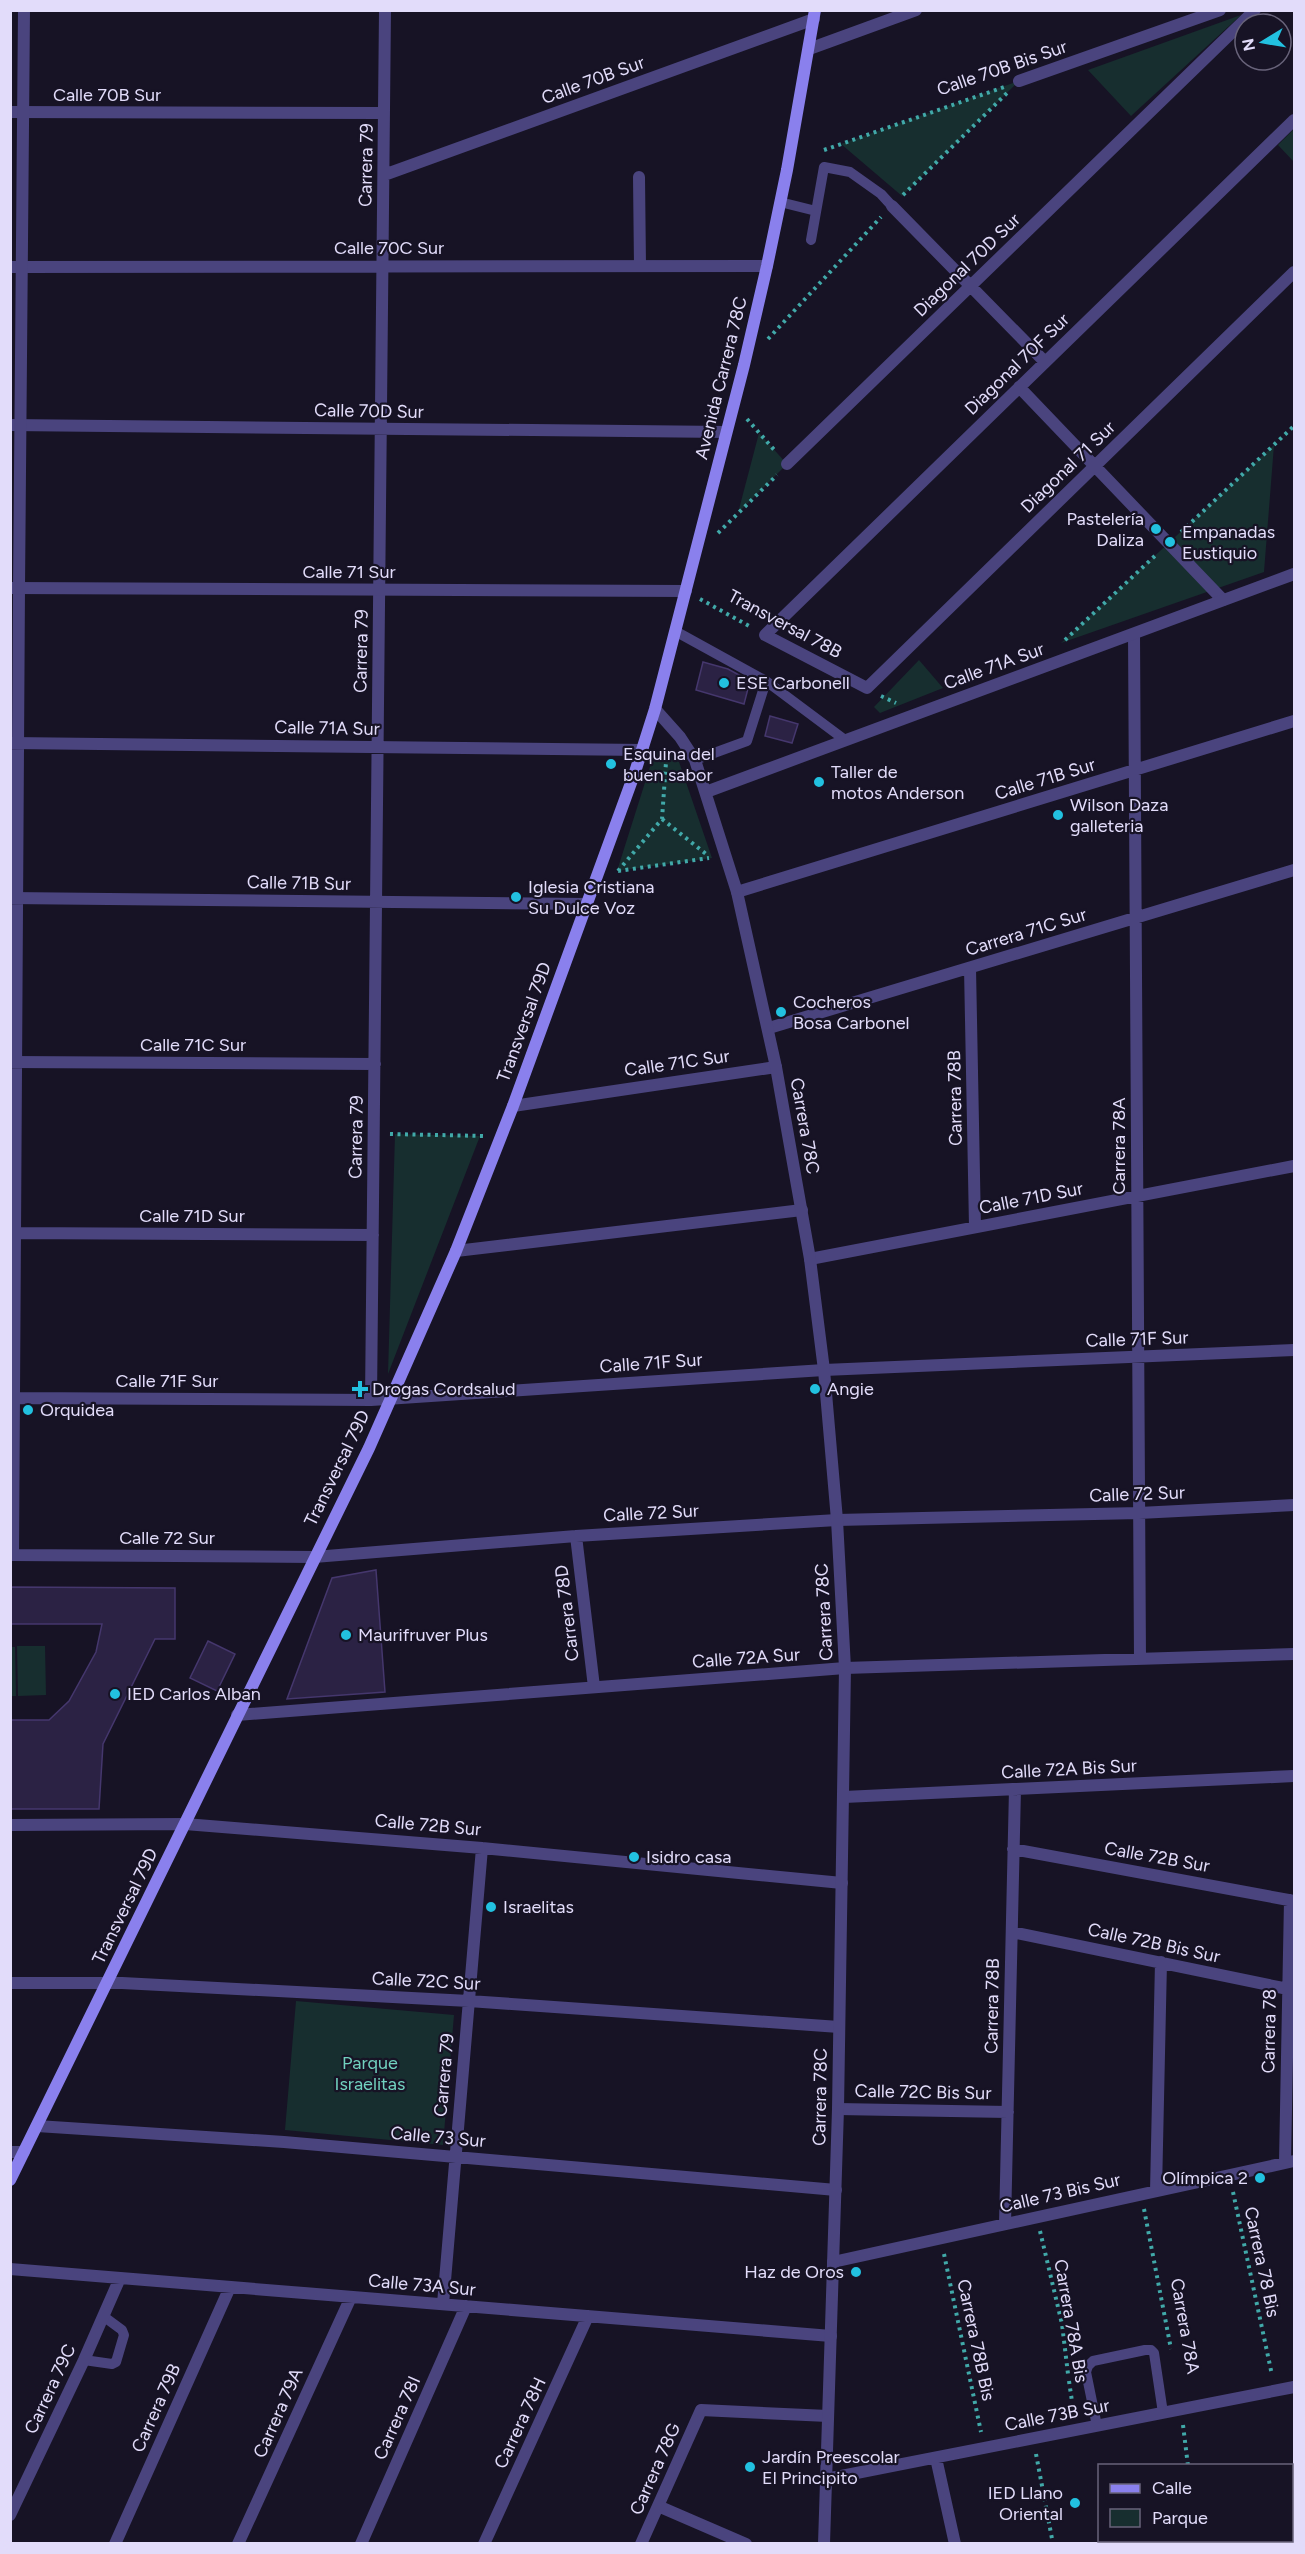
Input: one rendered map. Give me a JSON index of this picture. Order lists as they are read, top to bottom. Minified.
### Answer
{"streets":{"main road":["Avenida Carrera 78C","Transversal 79D"],"street":["Calle 70B Bis Sur","Calle 70B Sur","Carrera 79","Calle 70C Sur","Diagonal 70D Sur","Diagonal 70F Sur","Calle 70D Sur","Diagonal 71 Sur","Calle 71 Sur","Transversal 78B","Calle 71A Sur","Calle 71B Sur","Carrera 71C Sur","Calle 71C Sur","Carrera 78B","Carrera 78C","Carrera 78A","Calle 71D Sur","Calle 71F Sur","Calle 72 Sur","Carrera 78D","Calle 72A Sur","Calle 72A Bis Sur","Calle 72B Sur","Calle 72B Bis Sur","Calle 72C Sur","Carrera 78","Calle 72C Bis Sur","Calle 73 Sur","Calle 73 Bis Sur","Calle 73A Sur","Carrera 79C","Carrera 79B","Carrera 79A","Calle 73B Sur","Carrera 78I","Carrera 78H","Carrera 78G"],"path":["Carrera 78 Bis","Carrera 78A Bis","Carrera 78B Bis"]},"crossings":[["Calle 70B Sur","Carrera 79"],["Calle 70B Sur","Avenida Carrera 78C"],["Carrera 79","Calle 70C Sur"],["Carrera 79","Calle 70D Sur"],["Carrera 79","Calle 71 Sur"],["Carrera 79","Calle 71A Sur"],["Carrera 79","Calle 71B Sur"],["Carrera 79","Calle 71C Sur"],["Carrera 79","Calle 71D Sur"],["Carrera 79","Calle 71F Sur"],["Carrera 79","Calle 72B Sur"],["Carrera 79","Calle 72C Sur"],["Carrera 79","Calle 73 Sur"],["Carrera 79","Calle 73A Sur"],["Calle 70C Sur","Avenida Carrera 78C"],["Diagonal 70F Sur","Transversal 78B"],["Avenida Carrera 78C","Calle 70D Sur"],["Avenida Carrera 78C","Calle 71 Sur"],["Avenida Carrera 78C","Transversal 78B"],["Avenida Carrera 78C","Calle 71A Sur"],["Avenida Carrera 78C","Transversal 79D"],["Avenida Carrera 78C","Carrera 78C"],["Diagonal 71 Sur","Transversal 78B"],["Calle 71 Sur","Transversal 78B"],["Calle 71A Sur","Transversal 79D"],["Calle 71A Sur","Carrera 78C"],["Calle 71A Sur","Carrera 78A"],["Calle 71B Sur","Transversal 79D"],["Calle 71B Sur","Carrera 78C"],["Calle 71B Sur","Carrera 78A"],["Carrera 71C Sur","Carrera 78B"],["Carrera 71C Sur","Carrera 78C"],["Carrera 71C Sur","Carrera 78A"],["Transversal 79D","Calle 71C Sur"],["Transversal 79D","Calle 71F Sur"],["Transversal 79D","Calle 72 Sur"],["Transversal 79D","Calle 72A Sur"],["Transversal 79D","Calle 72B Sur"],["Transversal 79D","Calle 72C Sur"],["Transversal 79D","Calle 73 Sur"],["Calle 71C Sur","Carrera 78C"],["Carrera 78B","Calle 71D Sur"],["Carrera 78B","Calle 72A Bis Sur"],["Carrera 78B","Calle 72B Sur"],["Carrera 78B","Calle 72B Bis Sur"],["Carrera 78B","Calle 72C Bis Sur"],["Carrera 78B","Calle 73 Bis Sur"],["Carrera 78C","Calle 71D Sur"],["Carrera 78C","Calle 71F Sur"],["Carrera 78C","Calle 72 Sur"],["Carrera 78C","Calle 72A Sur"],["Carrera 78C","Calle 72A Bis Sur"],["Carrera 78C","Calle 72B Sur"],["Carrera 78C","Calle 72C Sur"],["Carrera 78C","Calle 72C Bis Sur"],["Carrera 78C","Calle 73 Sur"],["Carrera 78C","Calle 73 Bis Sur"],["Carrera 78C","Calle 73A Sur"],["Carrera 78C","Calle 73B Sur"],["Carrera 78C","Carrera 78G"],["Carrera 78A","Calle 71D Sur"],["Carrera 78A","Calle 71F Sur"],["Carrera 78A","Calle 72 Sur"],["Carrera 78A","Calle 72A Sur"],["Carrera 78A","Calle 73 Bis Sur"],["Calle 72 Sur","Carrera 78D"],["Carrera 78D","Calle 72A Sur"],["Calle 72B Sur","Carrera 78"],["Calle 72B Bis Sur","Carrera 78"],["Carrera 78","Calle 73 Bis Sur"],["Calle 73 Bis Sur","Carrera 78 Bis"],["Calle 73 Bis Sur","Carrera 78A Bis"],["Calle 73 Bis Sur","Carrera 78B Bis"],["Carrera 78 Bis","Calle 73B Sur"],["Calle 73A Sur","Carrera 79C"],["Calle 73A Sur","Carrera 79B"],["Calle 73A Sur","Carrera 79A"],["Calle 73A Sur","Carrera 78I"],["Calle 73A Sur","Carrera 78H"],["Carrera 78A Bis","Calle 73B Sur"],["Carrera 78B Bis","Calle 73B Sur"]],"parks":["Parque Israelitas"],"places":{"other":["Pastelería Daliza","Empanadas Eustiquio","ESE Carbonell","Esquina del buen sabor","Taller de motos Anderson","Wilson Daza galleteria","Iglesia Cristiana Su Dulce Voz","Cocheros Bosa Carbonel","Angie","Orquidea","Maurifruver Plus","IED Carlos Alban","Isidro casa","Israelitas","Olímpica 2","Haz de Oros","Jardín Preescolar El Principito","IED Llano Oriental"],"health":["Drogas Cordsalud"]},"legend":["Calle","Parque"],"north":"left"}
